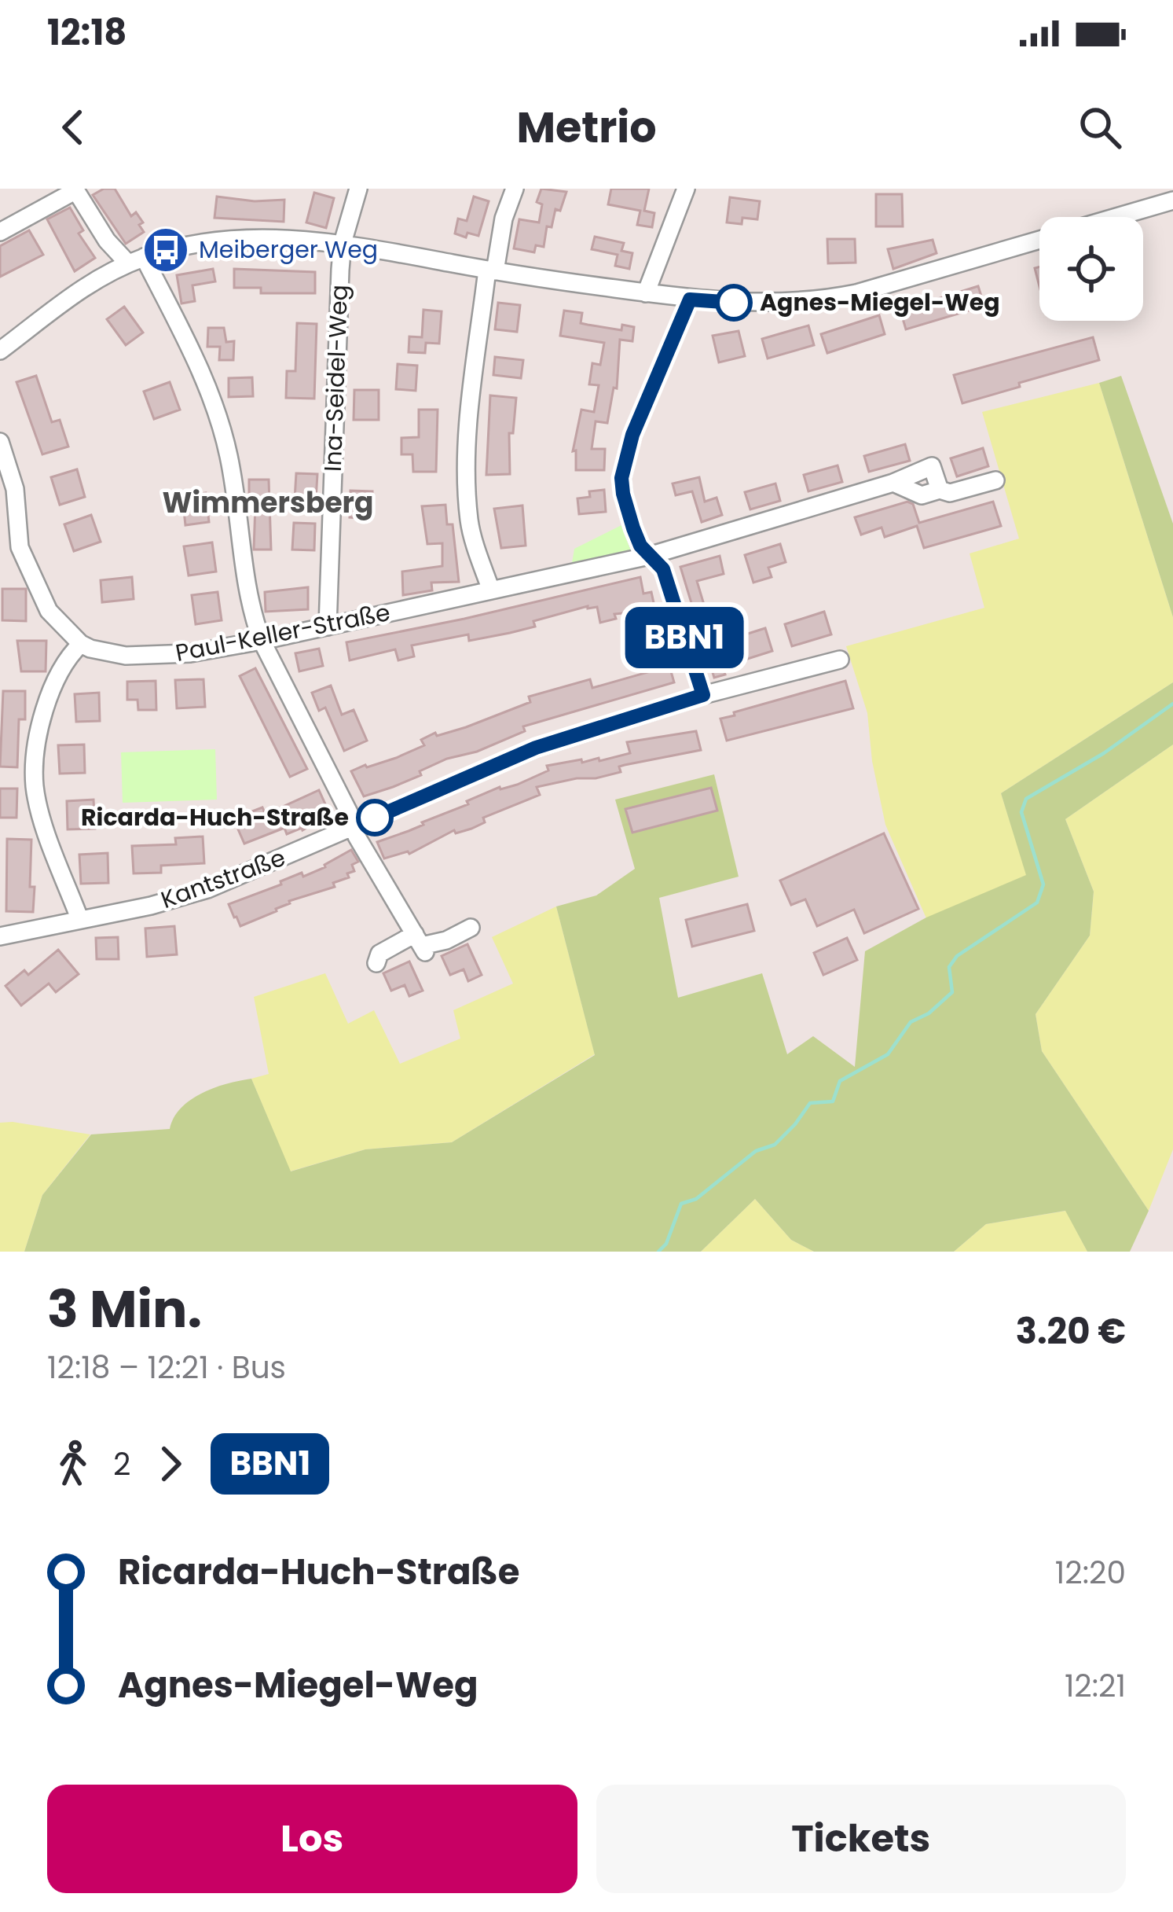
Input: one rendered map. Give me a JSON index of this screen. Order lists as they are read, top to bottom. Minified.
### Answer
{"streets":{"street":["Ina-Seidel-Weg","Paul-Keller-Straße","Kantstraße"]},"crossings":[["Ina-Seidel-Weg","Paul-Keller-Straße"]],"districts":["Wimmersberg"],"places":{"bus stop":["Meiberger Weg"],"other":["Agnes-Miegel-Weg","Ricarda-Huch-Straße"]},"lines":["bus line BBN1"],"page":{"status":"12:18","header":"Metrio","on_map":"BBN1","heading":["3 Min.","12:18 – 12:21 · Bus","3.20 €"],"legs":["2","BBN1"],"list":[{"name":"Ricarda-Huch-Straße","value":"12:20"},{"name":"Agnes-Miegel-Weg","value":"12:21"}],"buttons":["Los","Tickets"]}}
